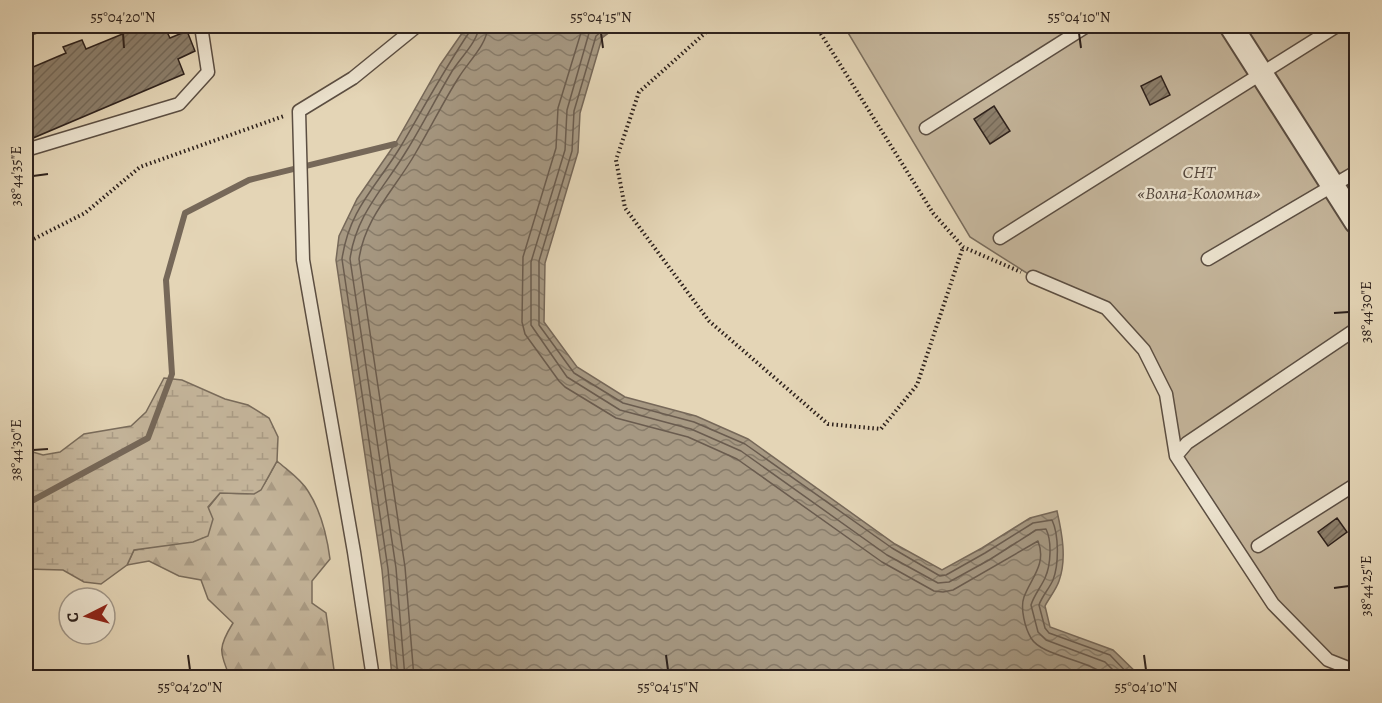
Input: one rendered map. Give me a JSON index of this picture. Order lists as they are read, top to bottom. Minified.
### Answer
{"parks":["СНТ «Волна-Коломна»"],"north":"left","coordinates":["55°04'20\"N","55°04'15\"N","55°04'10\"N","38°44'35\"E","38°44'30\"E","38°44'25\"E"]}
